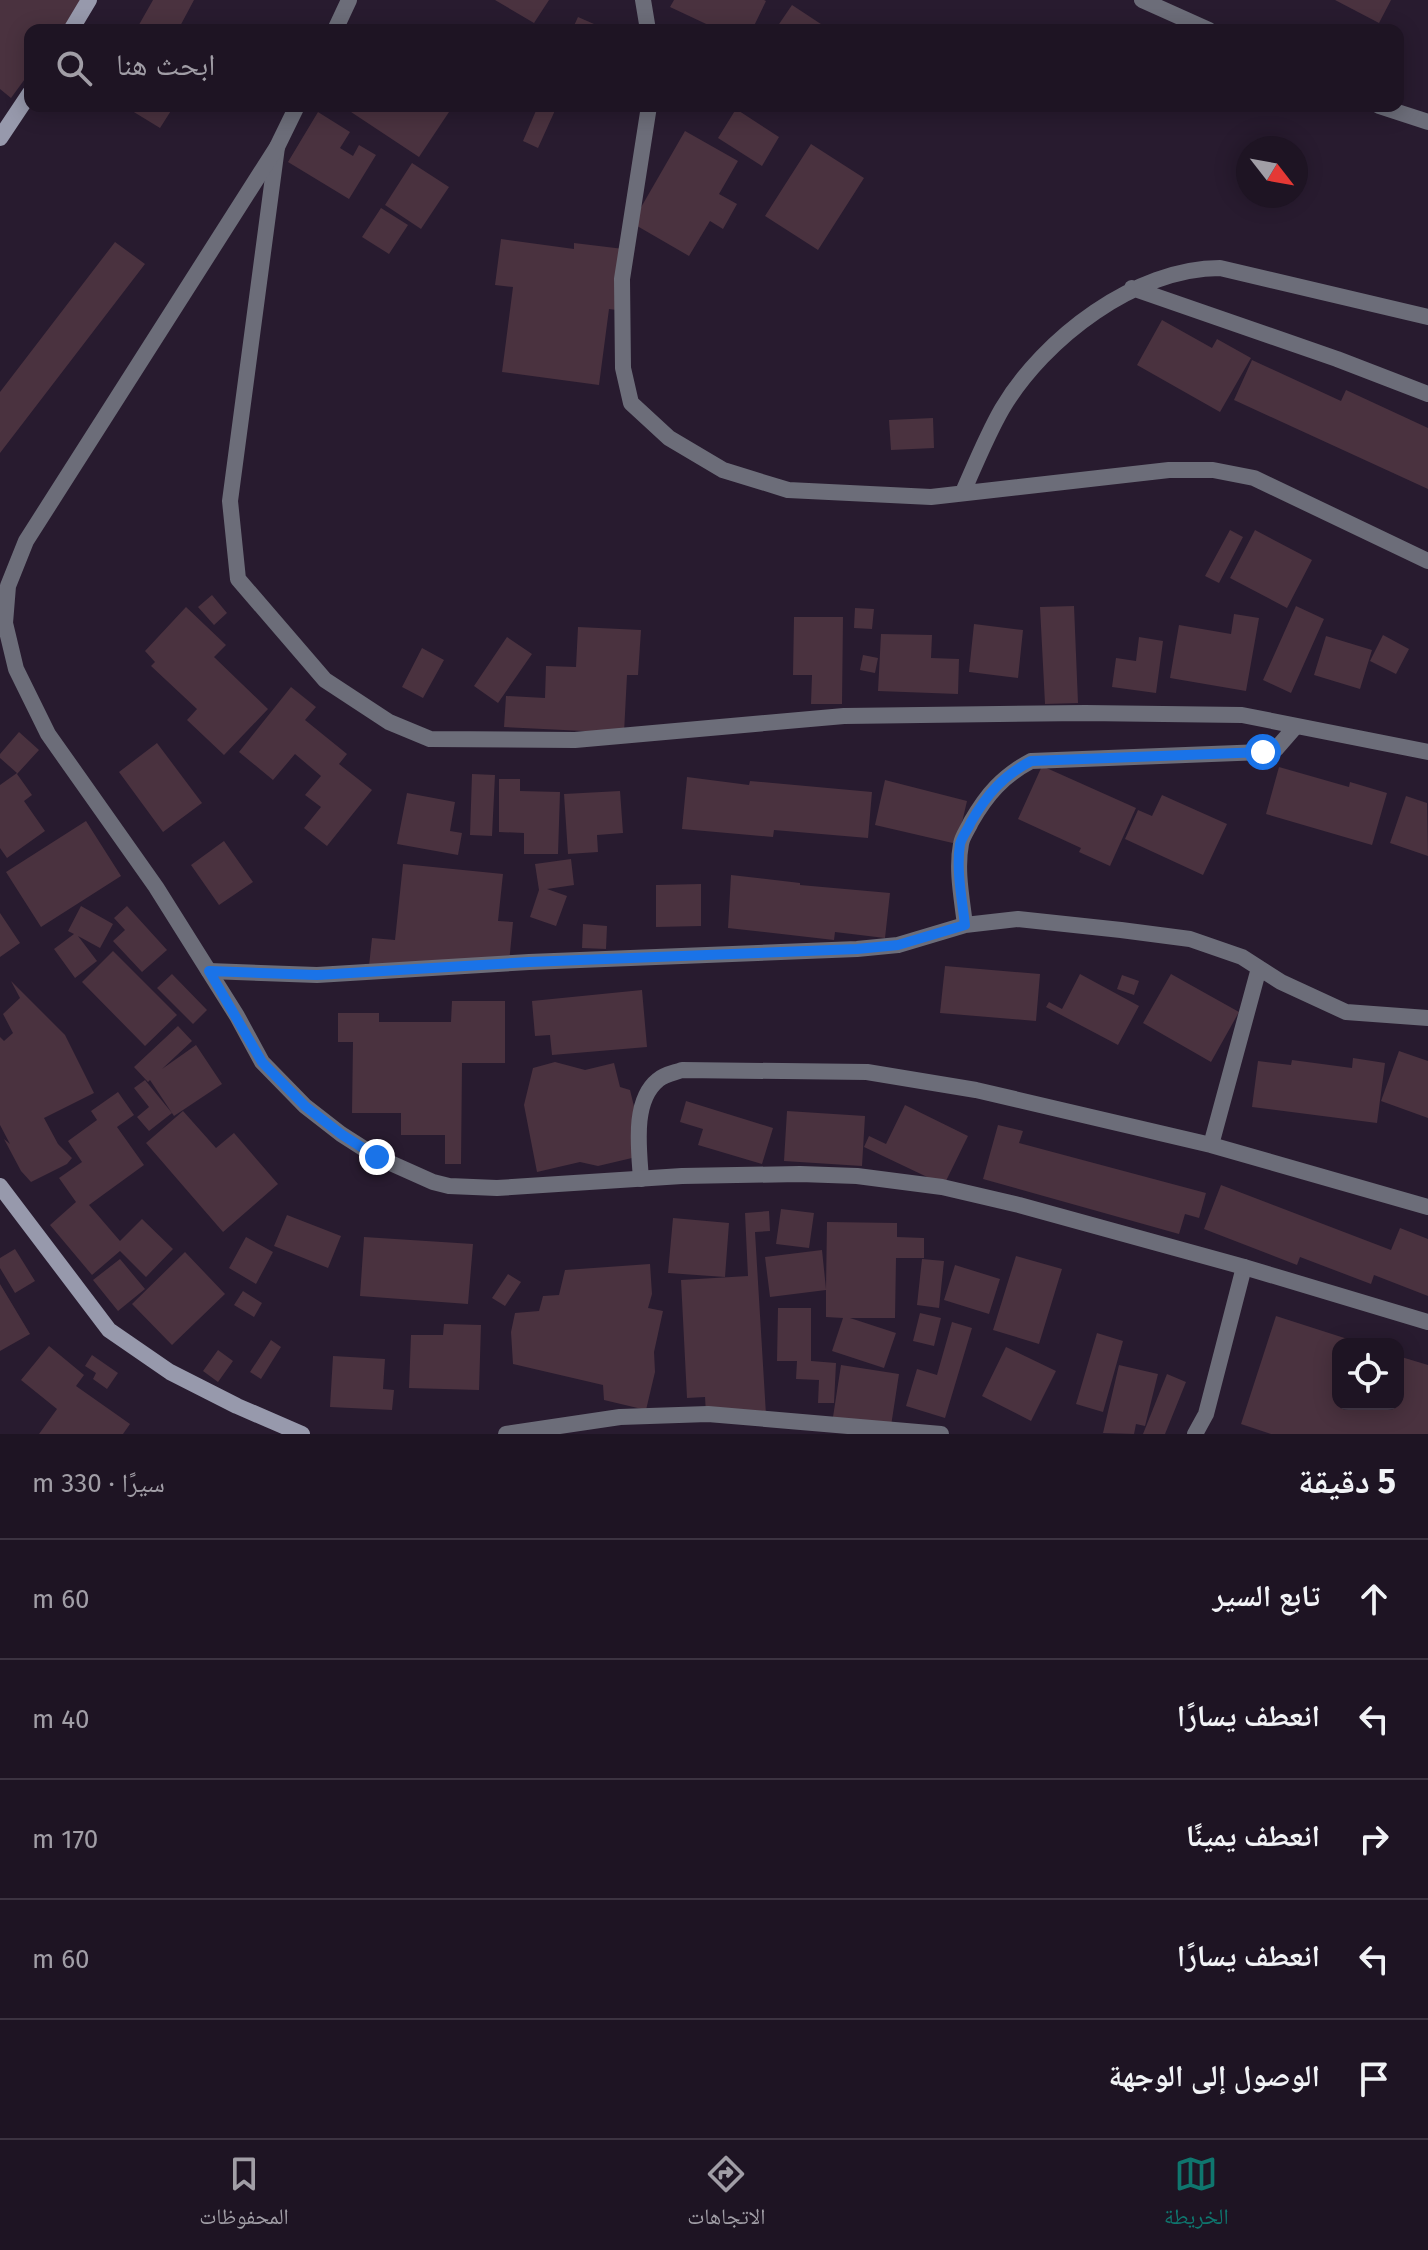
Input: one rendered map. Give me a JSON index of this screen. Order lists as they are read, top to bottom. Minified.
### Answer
{"north":"bottom right","page":{"search":"ابحث هنا","heading":["5 دقيقة","سيرًا · 330 m"],"list":[["تابع السير","60 m"],["انعطف يسارًا","40 m"],["انعطف يمينًا","170 m"],["انعطف يسارًا","60 m"],"الوصول إلى الوجهة"],"nav":["الخريطة","الاتجاهات","المحفوظات"]}}
